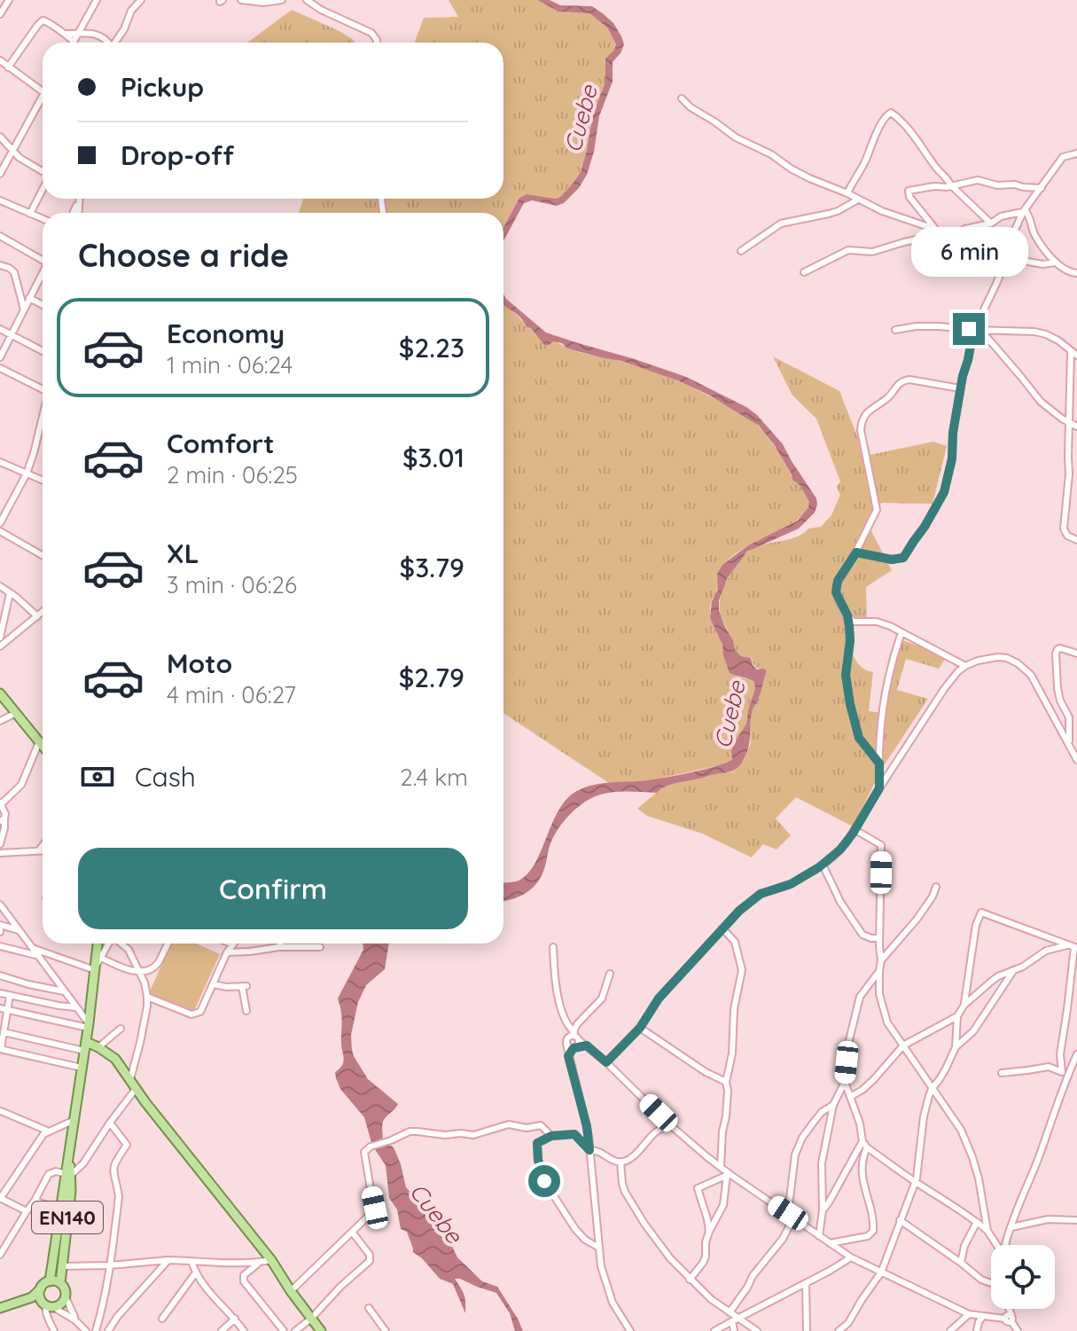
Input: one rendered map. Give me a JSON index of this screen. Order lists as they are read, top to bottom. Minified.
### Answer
{"streets":{"main road":["EN140"]},"water":["Cuebe"],"page":{"banner":["Pickup","Drop-off"],"heading":"Choose a ride","bubble":"6 min","list":[{"name":"Economy","note":"1 min · 06:24","value":"$2.23"},{"name":"Comfort","note":"2 min · 06:25","value":"$3.01"},{"name":"XL","note":"3 min · 06:26","value":"$3.79"},{"name":"Moto","note":"4 min · 06:27","value":"$2.79"}],"pay":["Cash","2.4 km"],"buttons":"Confirm"}}
